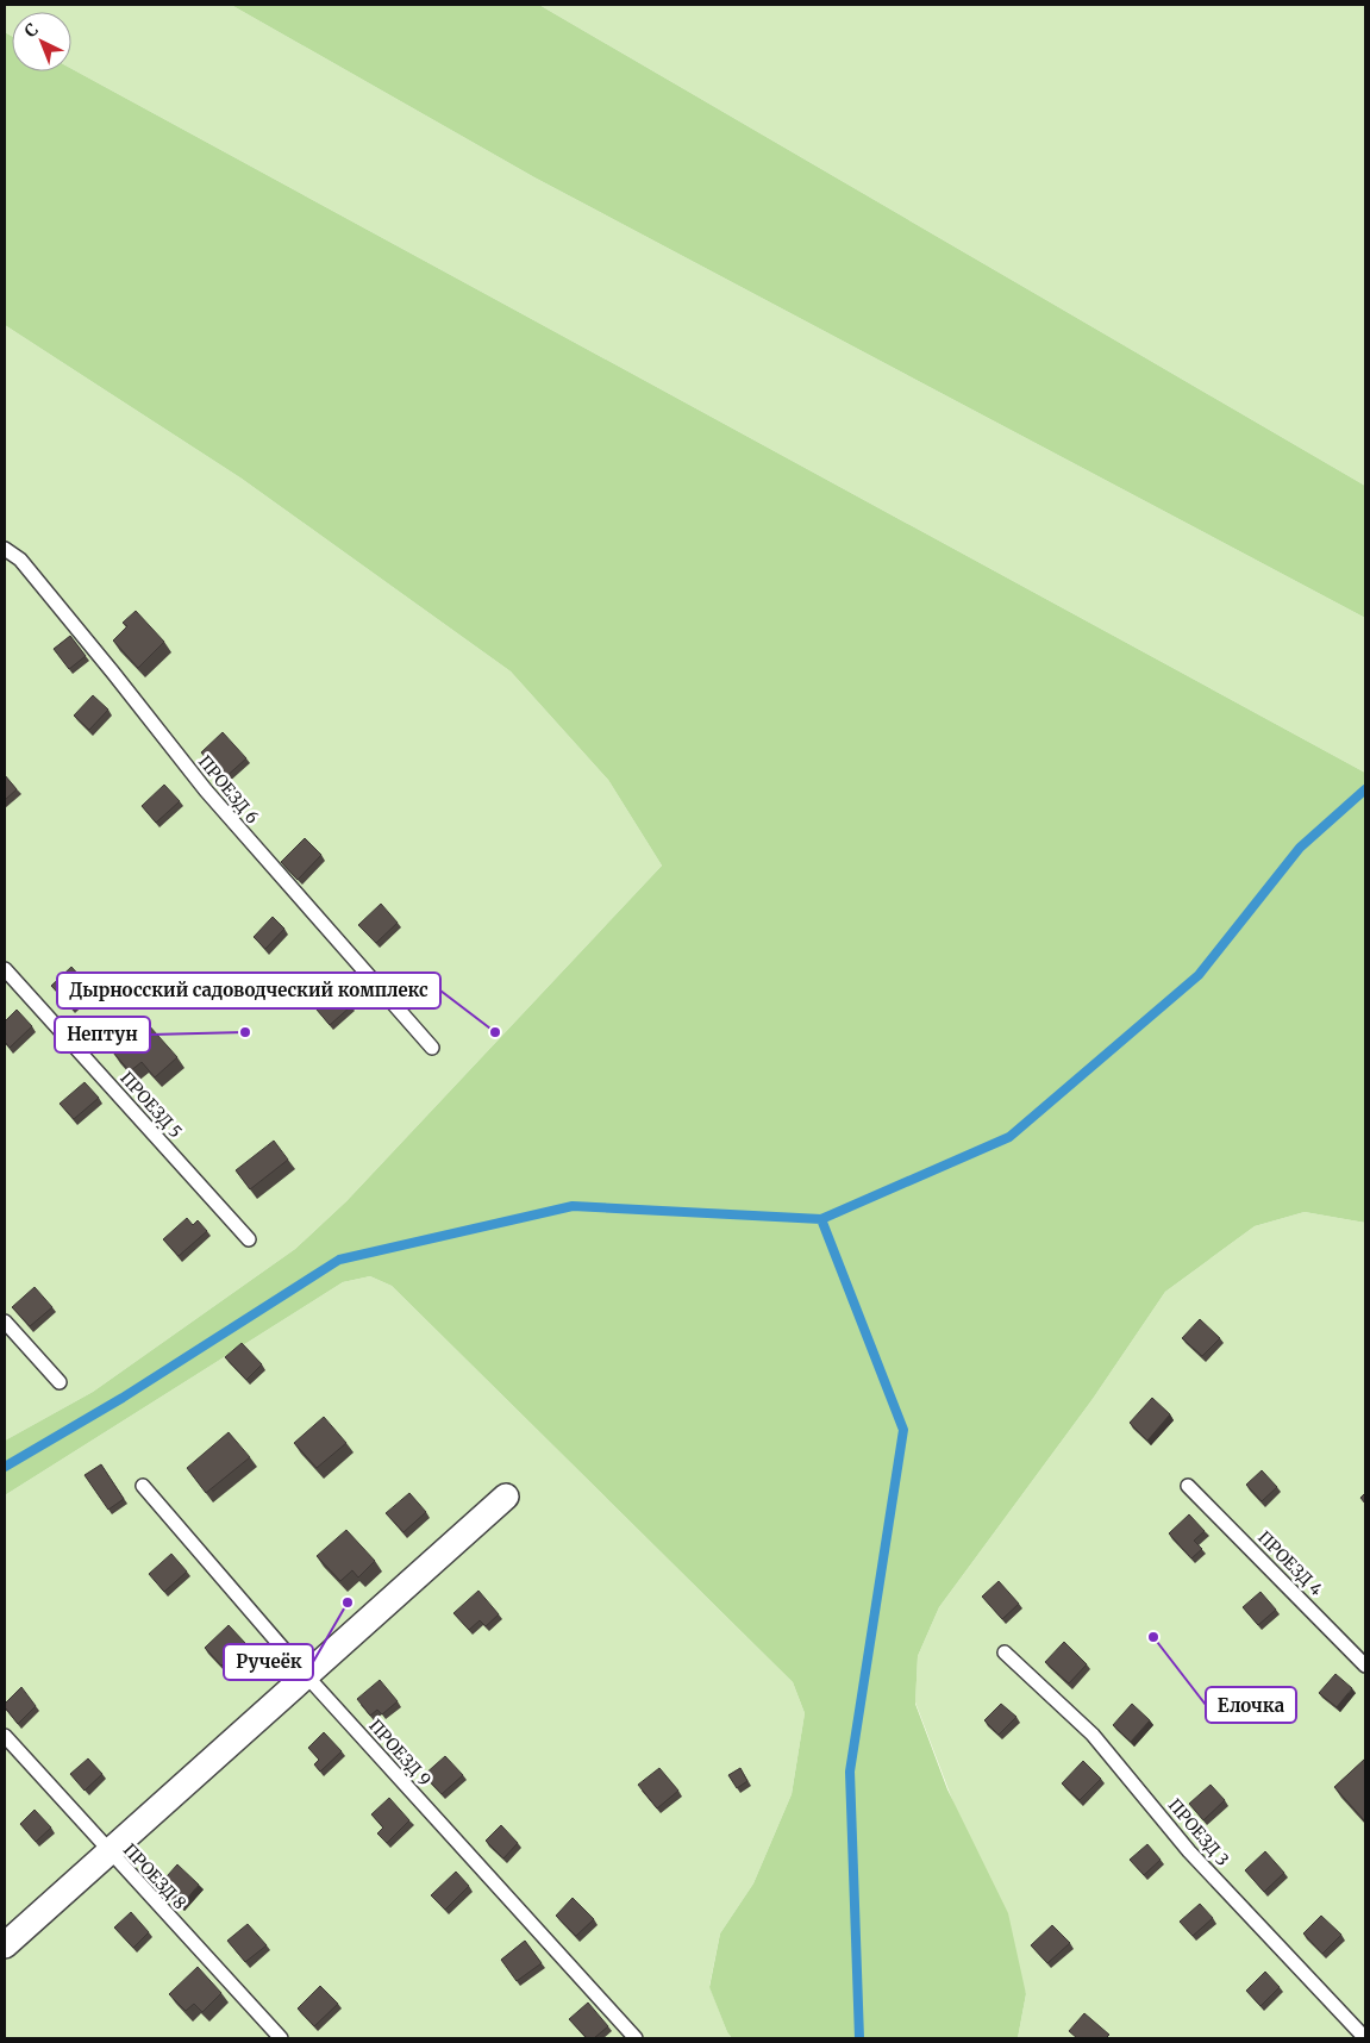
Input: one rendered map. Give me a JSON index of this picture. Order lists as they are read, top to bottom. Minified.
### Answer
{"streets":{"lane":["ПРОЕЗД 6","ПРОЕЗД 5","ПРОЕЗД 4","ПРОЕЗД 9","ПРОЕЗД 3","ПРОЕЗД 8"]},"places":["Нептун","Дырносский садоводческий комплекс","Ручеёк","Елочка"],"north":"top left"}
